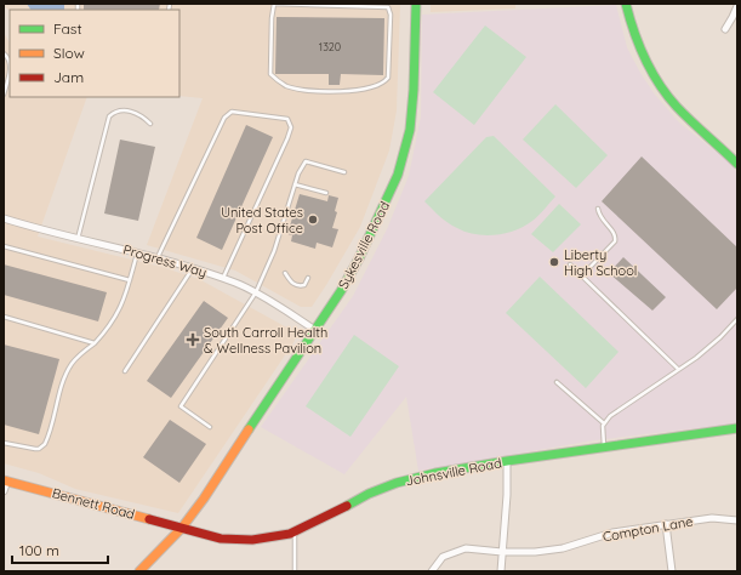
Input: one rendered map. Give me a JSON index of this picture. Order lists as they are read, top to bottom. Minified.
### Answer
{"streets":{"street":["Sykesville Road","Progress Way","Johnsville Road","Bennett Road","Compton Lane"]},"crossings":[["Sykesville Road","Progress Way"],["Sykesville Road","Johnsville Road"],["Sykesville Road","Bennett Road"],["Johnsville Road","Bennett Road"]],"places":{"other":["United States Post Office","Liberty High School"],"health":["South Carroll Health & Wellness Pavilion"]},"house_numbers":["1320"],"legend":["Fast","Slow","Jam"],"scale_bar":"100 m"}
